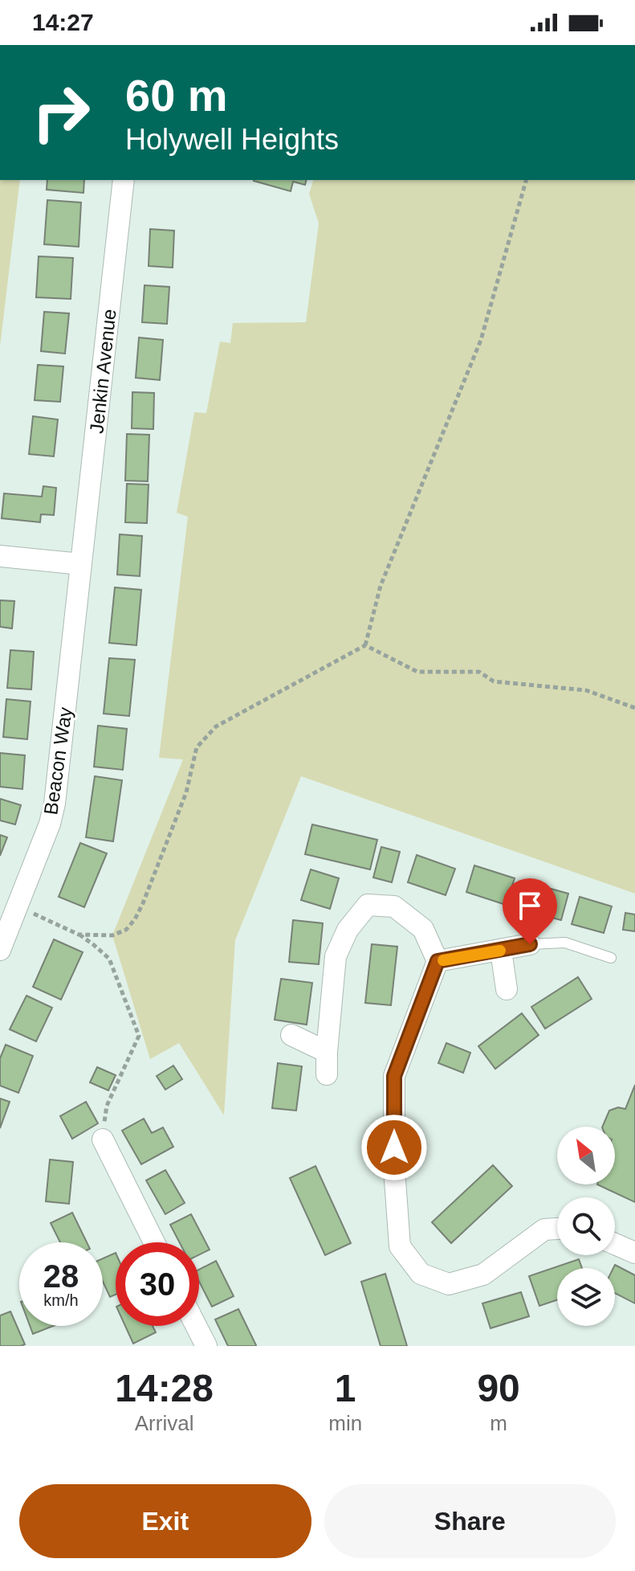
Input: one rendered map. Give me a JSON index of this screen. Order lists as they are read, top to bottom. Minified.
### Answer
{"streets":{"street":["Jenkin Avenue","Beacon Way"]},"crossings":[["Jenkin Avenue","Beacon Way"]],"north":"top left","page":{"status":"14:27","turn":["60 m","Holywell Heights"],"speed":"28 km/h","limit":"30","eta":["14:28","Arrival","1","min","90","m"],"buttons":["Exit","Share"]}}
